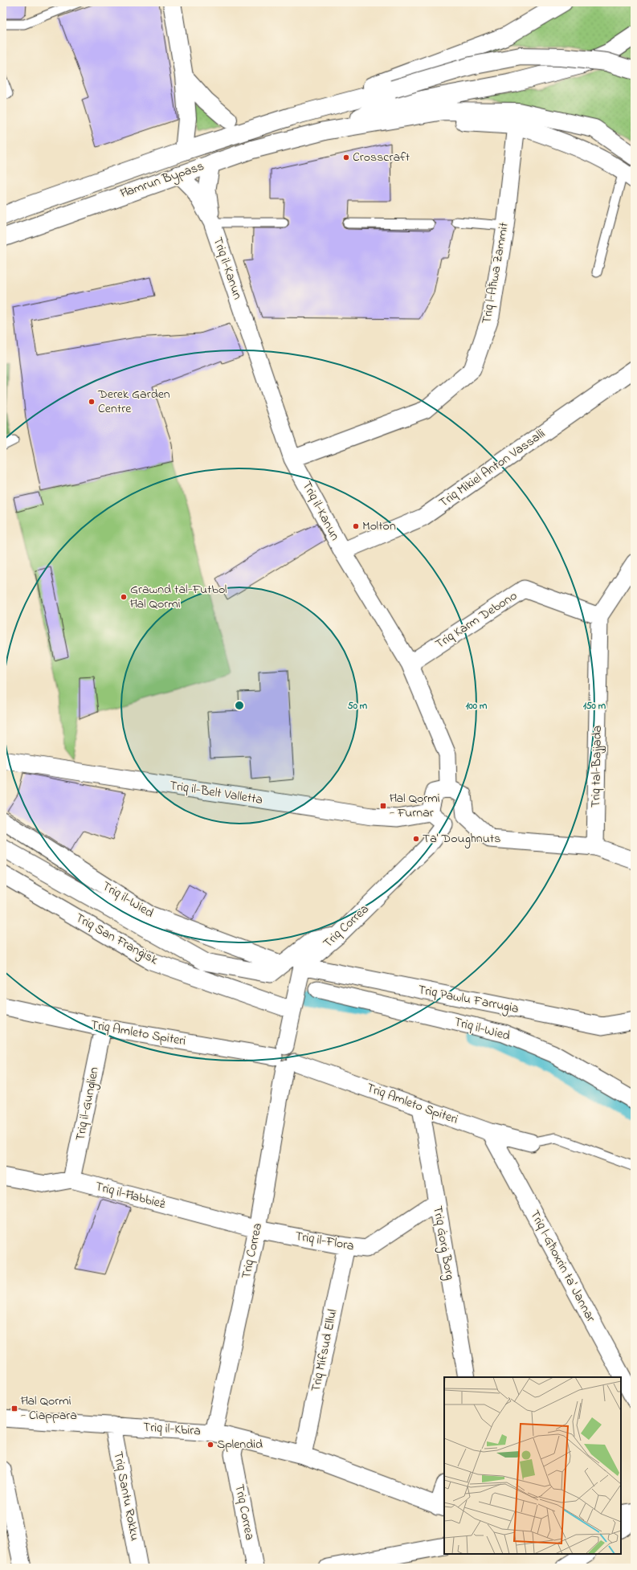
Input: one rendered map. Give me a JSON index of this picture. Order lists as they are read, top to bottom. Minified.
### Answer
{"streets":{"main road":["Ħamrun Bypass"],"street":["Triq il-Kanun","Triq l-Aħwa Zammit","Triq Mikiel Anton Vassalli","Triq Karm Debono","Triq tal-Bajjada","Triq il-Belt Valletta","Triq il-Wied","Triq Correa","Triq San Franġisk","Triq Pawlu Farrugia","Triq Amleto Spiteri","Triq il-Gunglien","Triq il-Ħabbież","Triq il-Flora","Triq Ġorġ Borg","Triq l-Għoxrin ta' Jannar","Triq Mifsud Ellul","Triq il-Kbira","Triq Santu Rokku"]},"crossings":[["Ħamrun Bypass","Triq il-Kanun"],["Triq il-Kanun","Triq l-Aħwa Zammit"],["Triq il-Kanun","Triq Mikiel Anton Vassalli"],["Triq il-Kanun","Triq Karm Debono"],["Triq il-Kanun","Triq il-Belt Valletta"],["Triq il-Kanun","Triq Correa"],["Triq Karm Debono","Triq tal-Bajjada"],["Triq il-Belt Valletta","Triq Correa"],["Triq il-Wied","Triq Correa"],["Triq Correa","Triq San Franġisk"],["Triq Correa","Triq Pawlu Farrugia"],["Triq Correa","Triq Amleto Spiteri"],["Triq Correa","Triq il-Ħabbież"],["Triq Correa","Triq il-Flora"],["Triq Correa","Triq il-Kbira"],["Triq Amleto Spiteri","Triq il-Gunglien"],["Triq Amleto Spiteri","Triq Ġorġ Borg"],["Triq Amleto Spiteri","Triq l-Għoxrin ta' Jannar"],["Triq il-Gunglien","Triq il-Ħabbież"],["Triq il-Ħabbież","Triq il-Flora"],["Triq il-Flora","Triq Ġorġ Borg"],["Triq il-Flora","Triq Mifsud Ellul"],["Triq Mifsud Ellul","Triq il-Kbira"],["Triq il-Kbira","Triq Santu Rokku"]],"places":{"other":["Crosscraft","Derek Garden Centre","Molton","Grawnd tal-Futbol Ħal Qormi","Ta' Doughnuts","Splendid"],"transit":["Ħal Qormi - Furnar","Ħal Qormi - Ciappara"]},"rings":["50 m","100 m","150 m"]}
